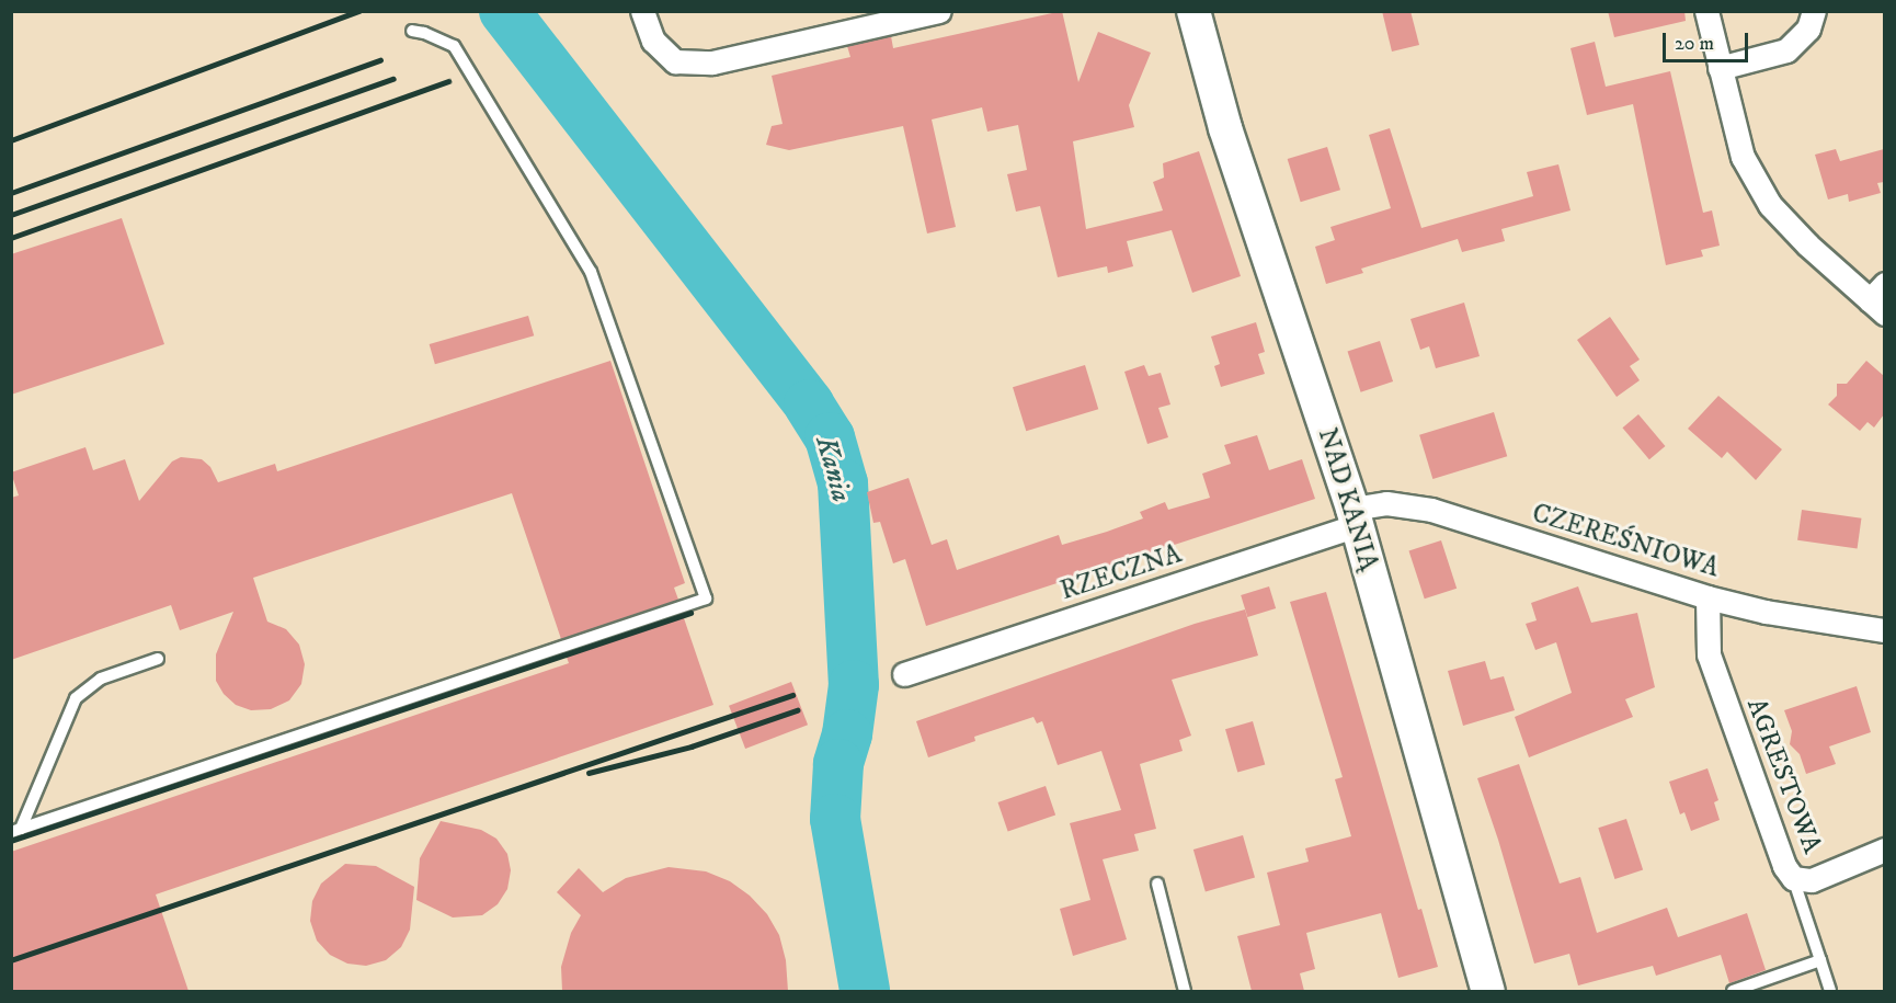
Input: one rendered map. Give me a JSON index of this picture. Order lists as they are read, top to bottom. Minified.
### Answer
{"streets":{"street":["NAD KANIĄ","CZEREŚNIOWA","RZECZNA","AGRESTOWA"]},"crossings":[["NAD KANIĄ","CZEREŚNIOWA"],["NAD KANIĄ","RZECZNA"],["CZEREŚNIOWA","RZECZNA"],["CZEREŚNIOWA","AGRESTOWA"]],"water":["Kania"],"scale_bar":"20 m"}
